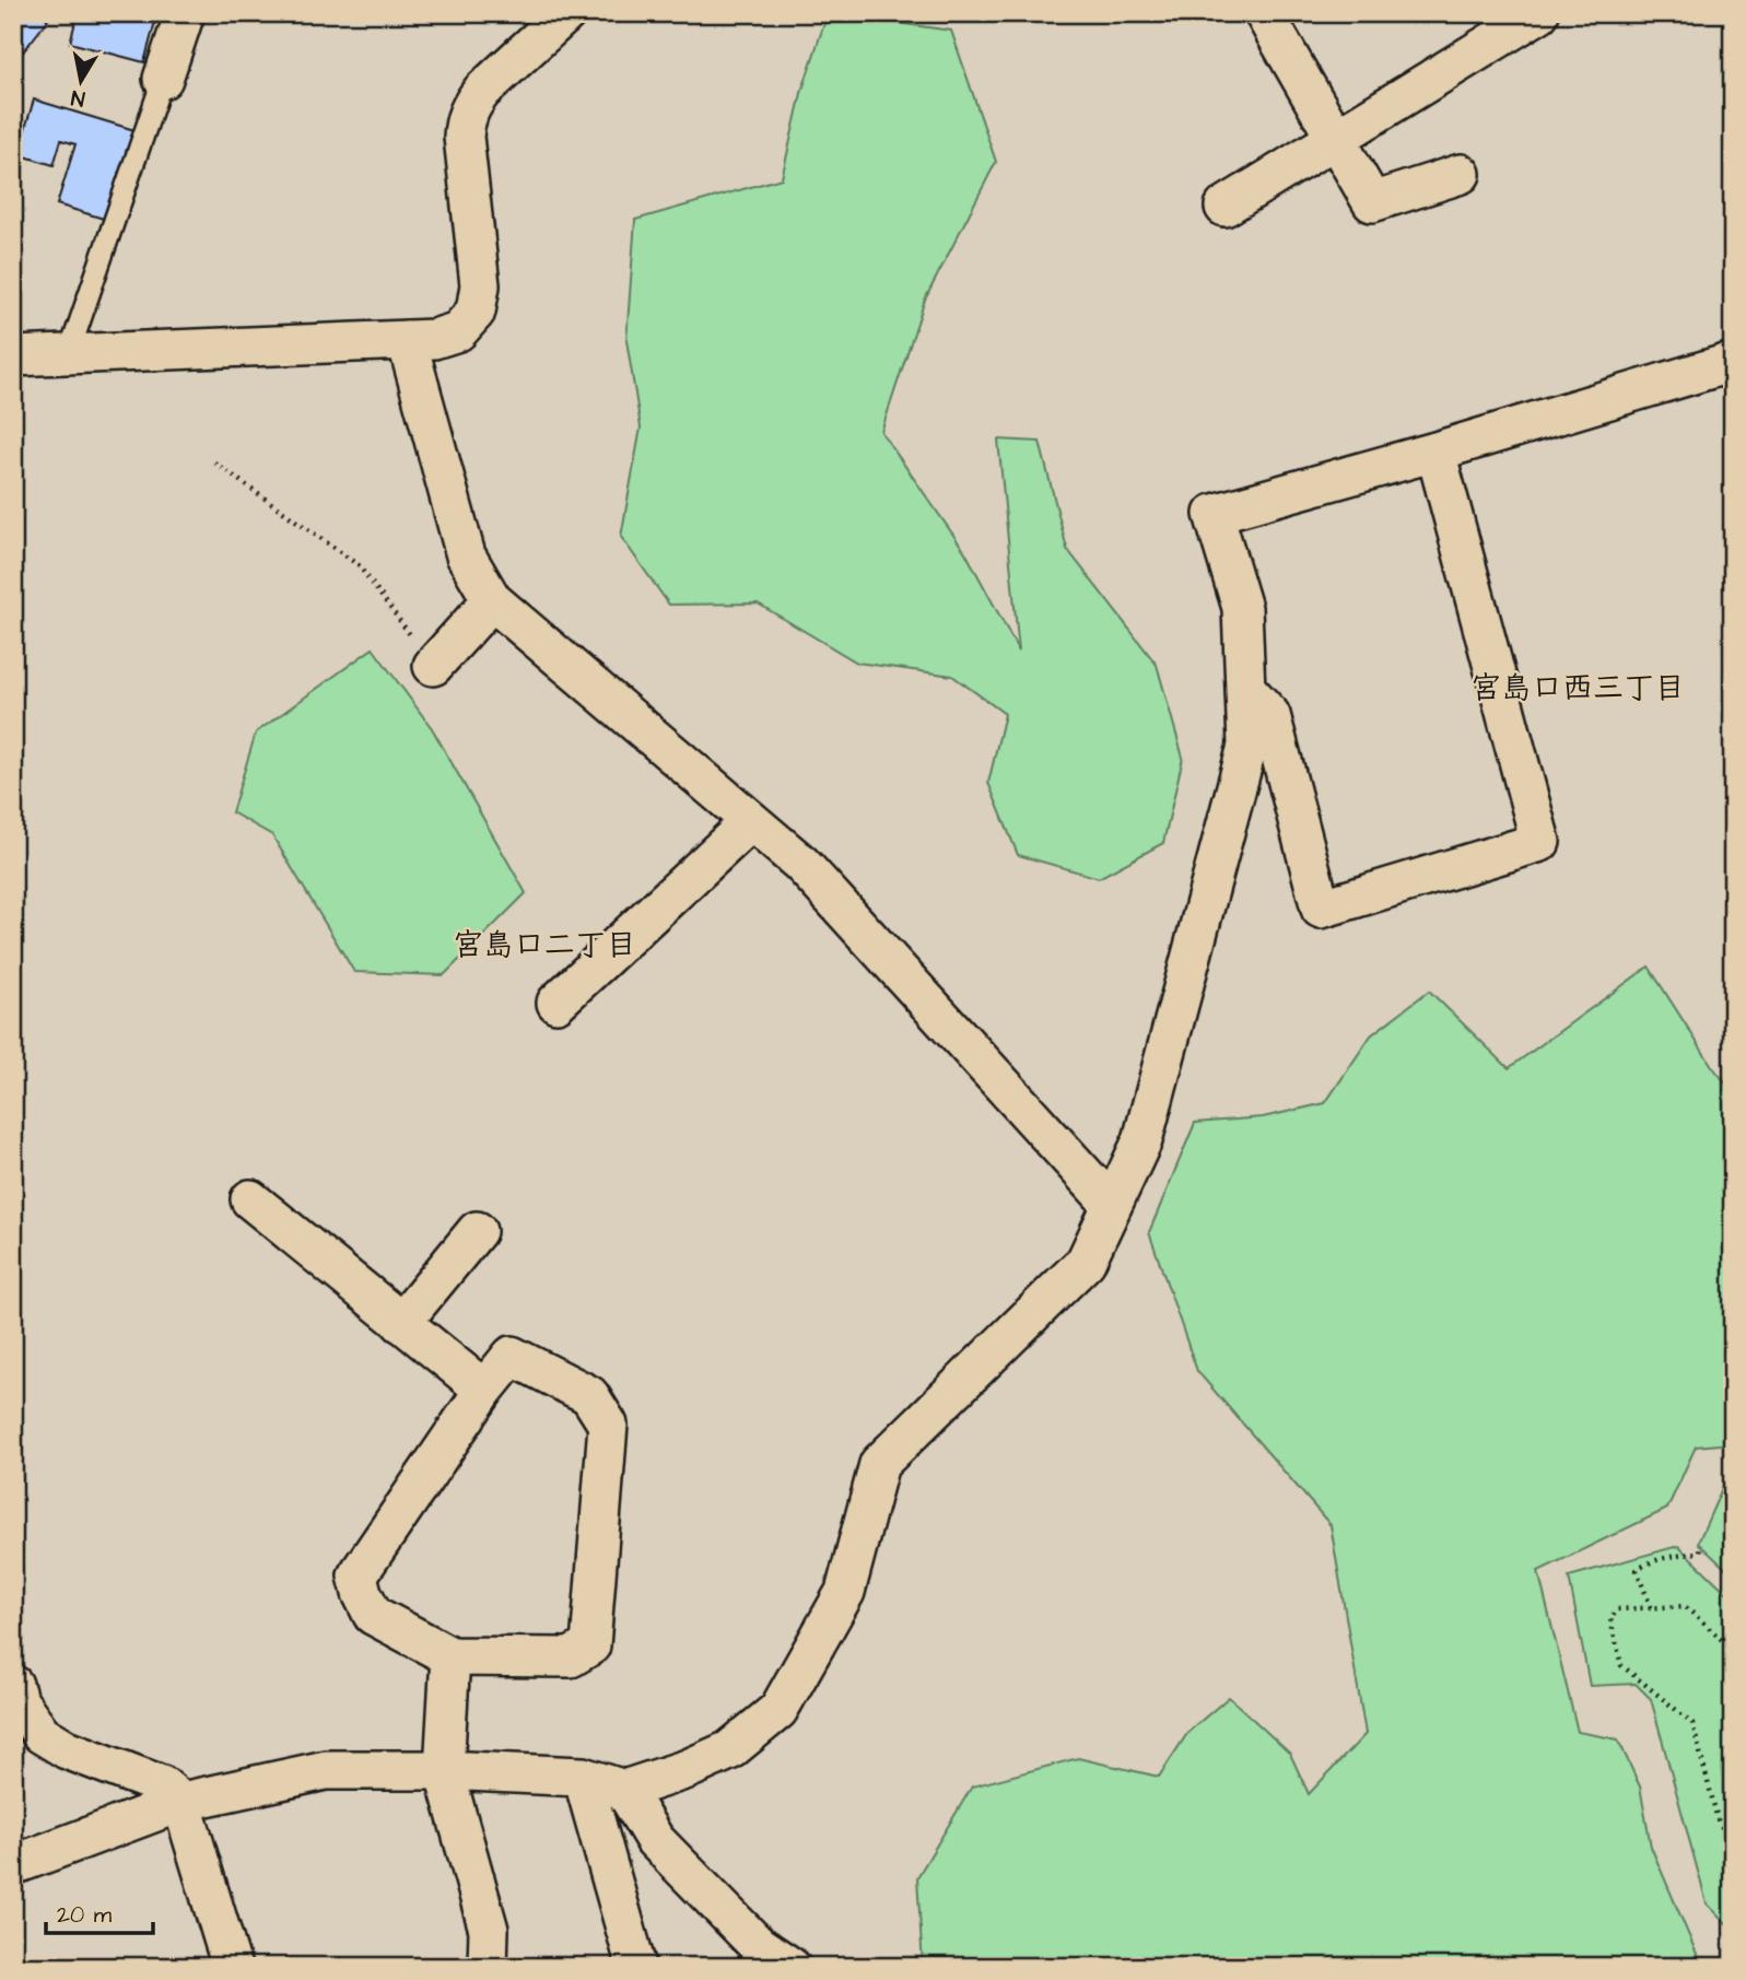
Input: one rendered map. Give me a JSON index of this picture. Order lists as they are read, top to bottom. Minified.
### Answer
{"districts":["宮島口西三丁目","宮島口二丁目"],"scale_bar":"20 m","north":"bottom"}
